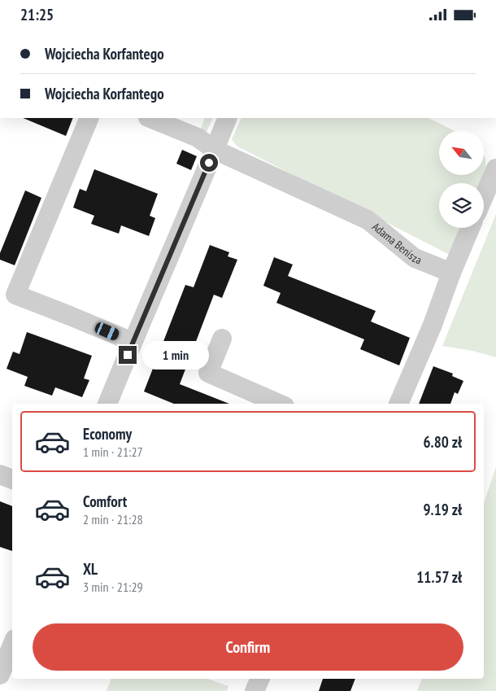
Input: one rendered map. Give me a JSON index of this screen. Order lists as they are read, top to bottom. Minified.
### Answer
{"streets":{"street":["Adama Benisza"]},"north":"top left","page":{"status":"21:25","banner":["Wojciecha Korfantego","Wojciecha Korfantego"],"bubble":"1 min","list":[{"name":"Economy","note":"1 min · 21:27","value":"6.80 zł"},{"name":"Comfort","note":"2 min · 21:28","value":"9.19 zł"},{"name":"XL","note":"3 min · 21:29","value":"11.57 zł"}],"buttons":"Confirm"}}
